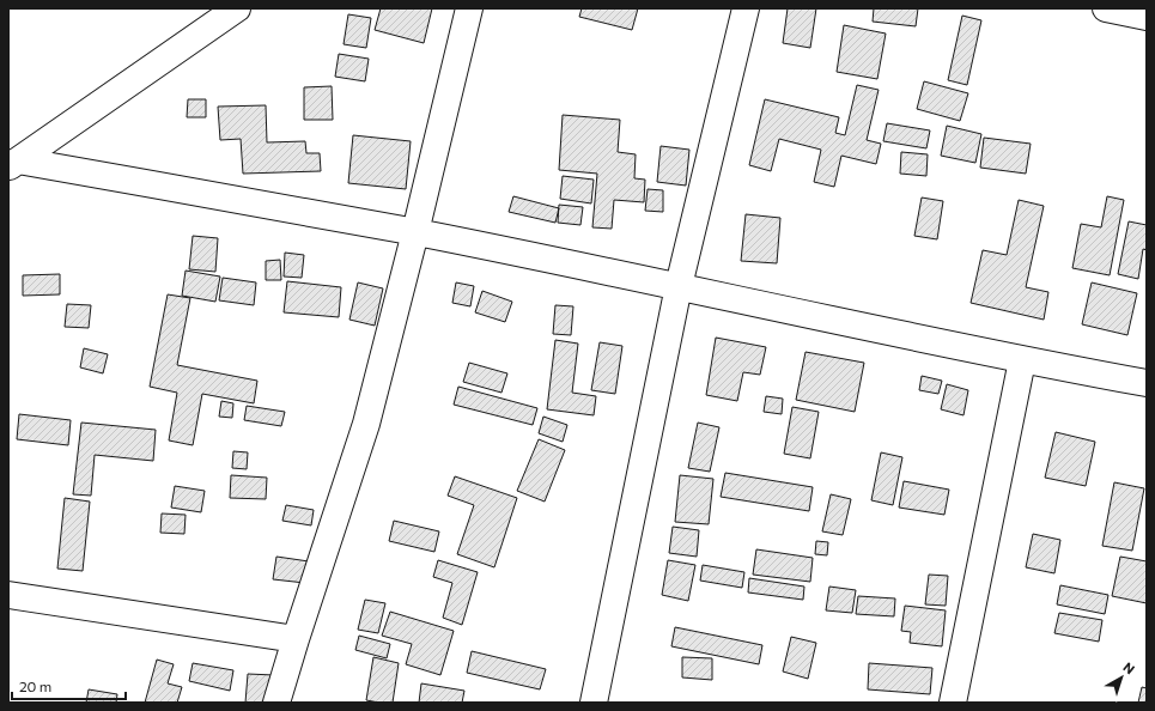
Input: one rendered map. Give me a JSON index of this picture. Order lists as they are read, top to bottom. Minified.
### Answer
{"scale_bar":"20 m","north":"top right"}
